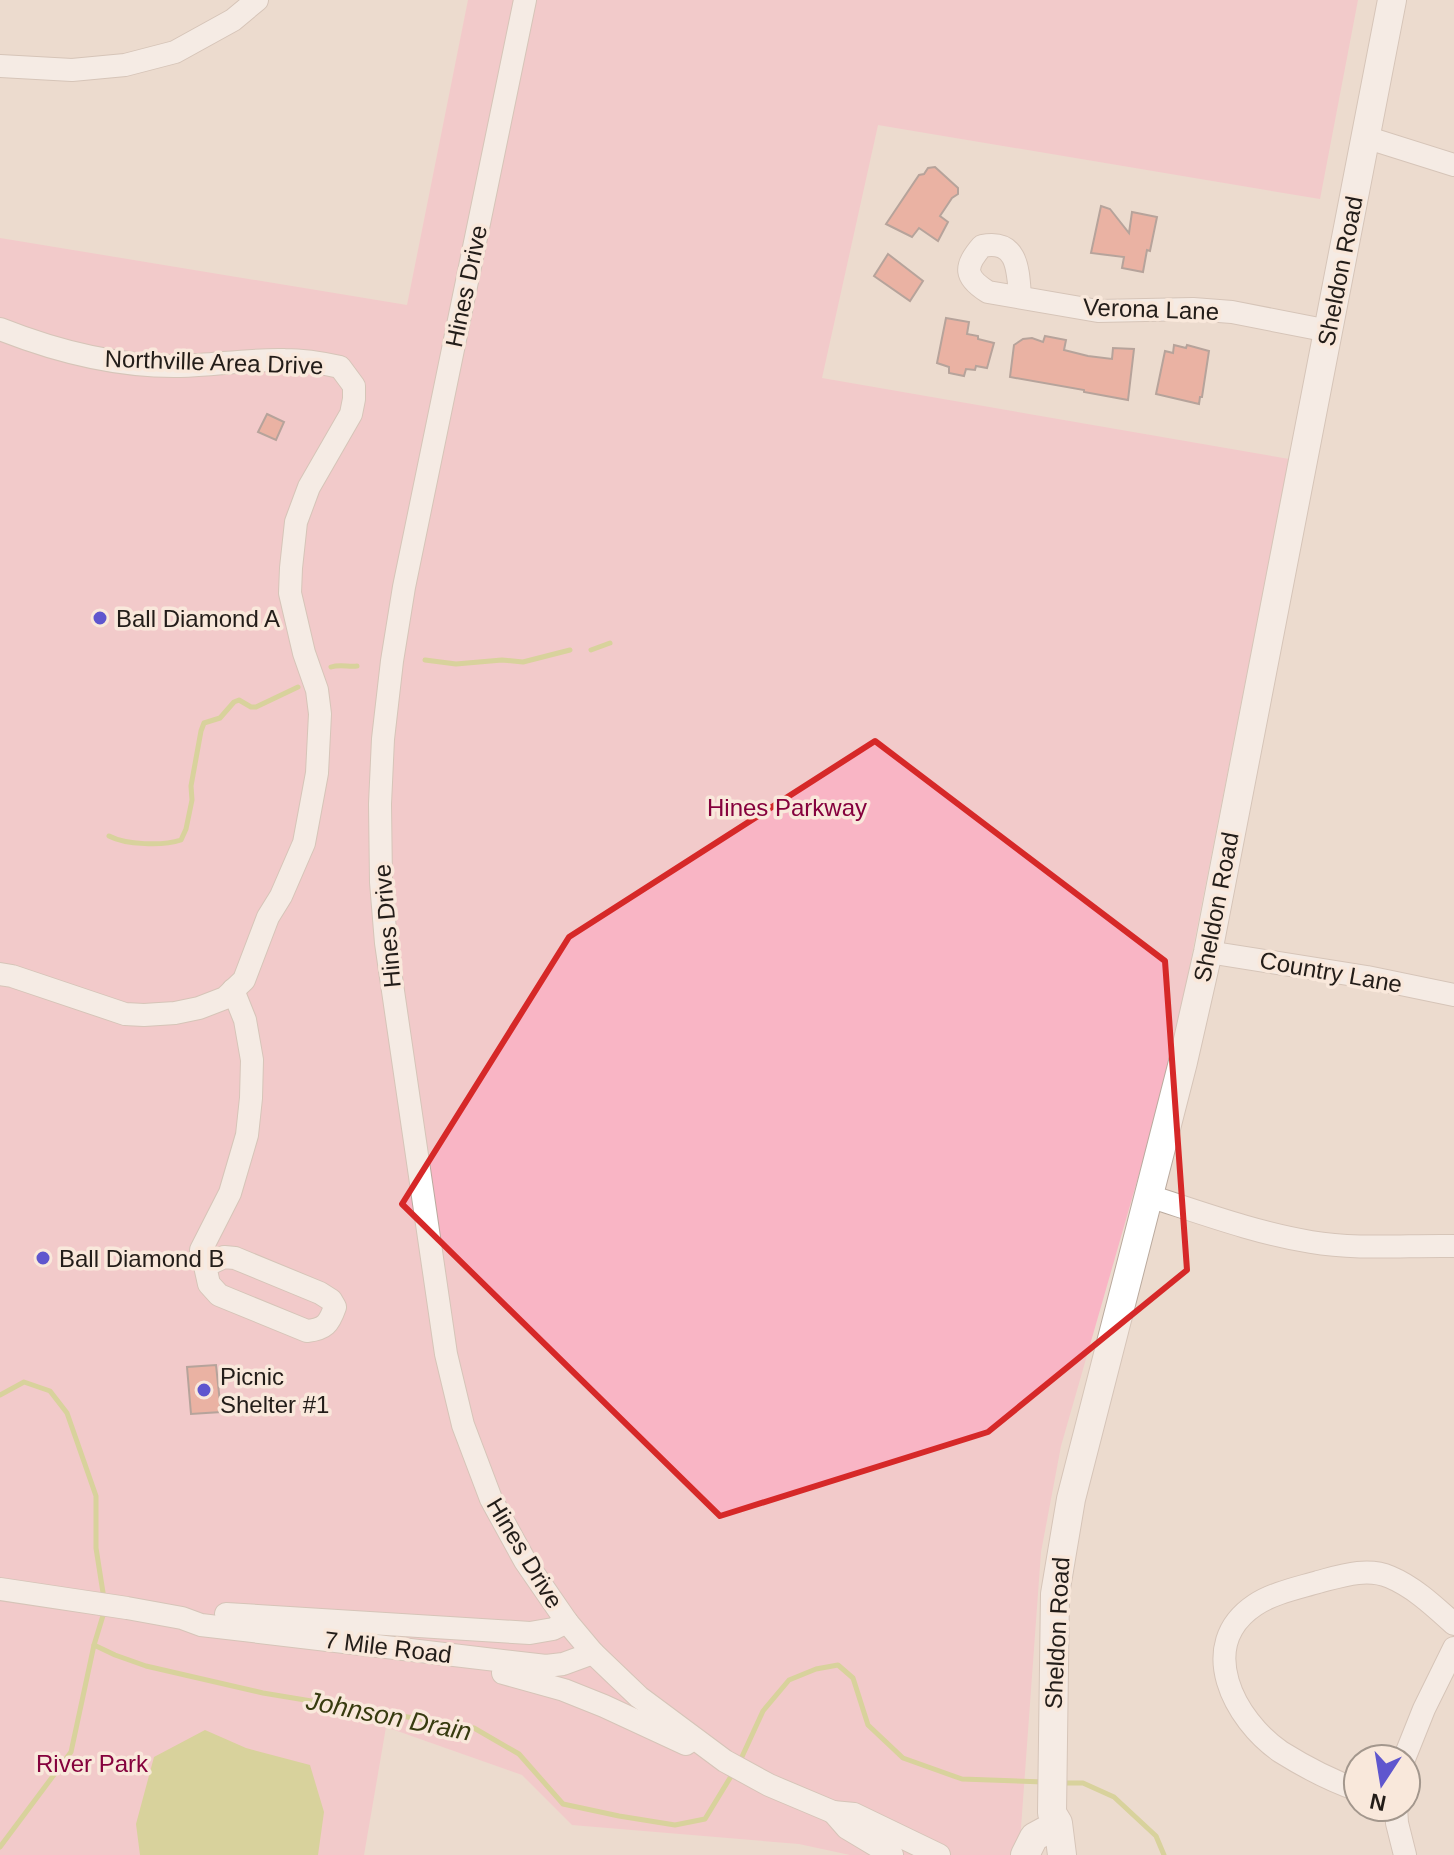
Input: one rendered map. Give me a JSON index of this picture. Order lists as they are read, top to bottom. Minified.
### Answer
{"streets":{"main road":["Sheldon Road"],"street":["Hines Drive","Verona Lane","Northville Area Drive","Country Lane","7 Mile Road"]},"crossings":[["Sheldon Road","Verona Lane"],["Sheldon Road","Country Lane"],["Hines Drive","7 Mile Road"]],"water":["Johnson Drain"],"parks":["Hines Parkway","River Park"],"places":["Ball Diamond A","Ball Diamond B","Picnic Shelter #1"],"north":"bottom"}
